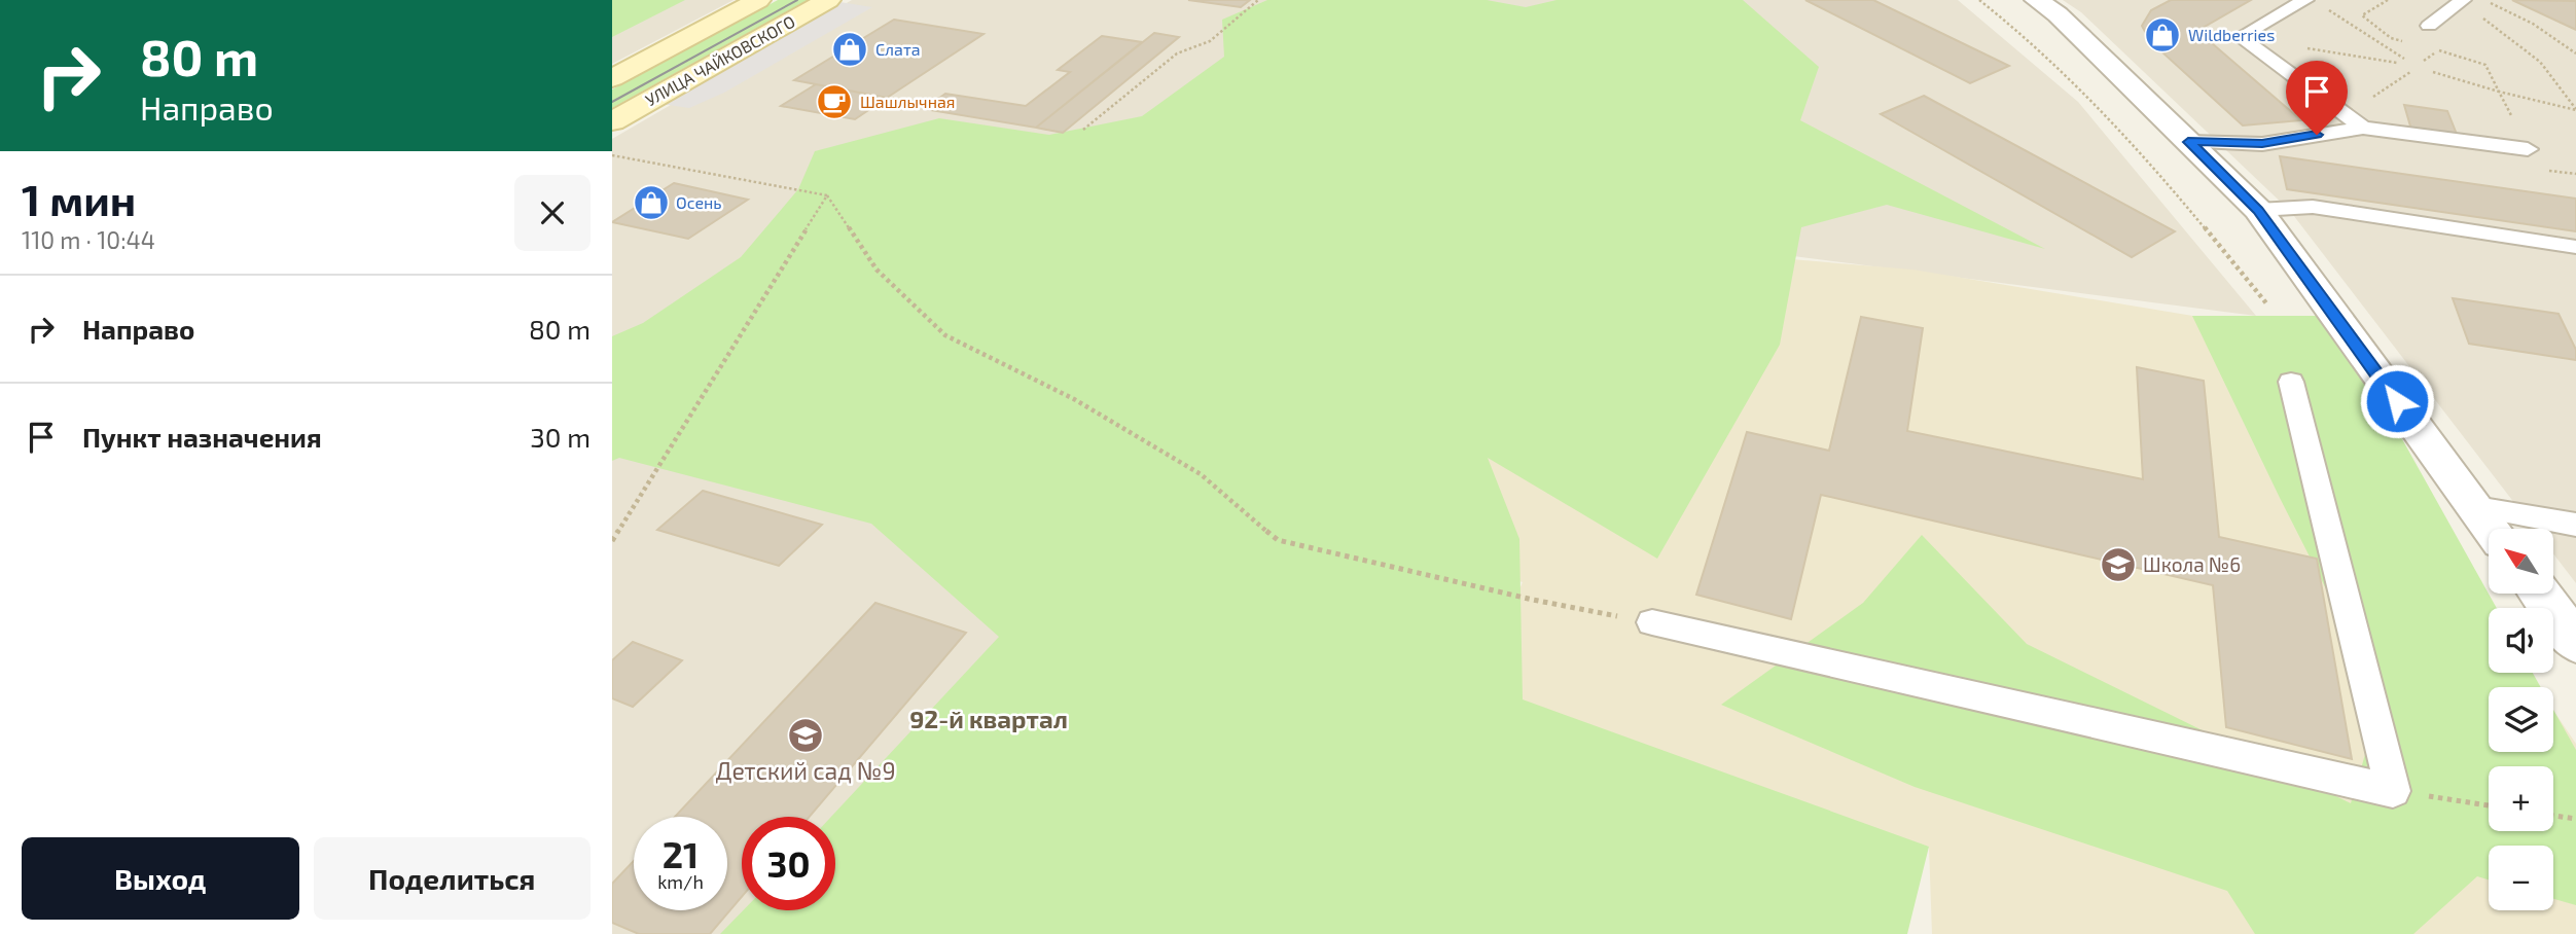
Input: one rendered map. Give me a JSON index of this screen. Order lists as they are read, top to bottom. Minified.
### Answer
{"streets":{"main road":["УЛИЦА ЧАЙКОВСКОГО"]},"districts":["92-й квартал"],"places":{"shop":["Wildberries","Слата","Осень"],"cafe":["Шашлычная"],"school or university":["Школа №6","Детский сад №9"]},"north":"top left","page":{"turn":["80 m","Направо"],"heading":["1 мин","110 m · 10:44"],"list":[{"name":"Направо","value":"80 m"},{"name":"Пункт назначения","value":"30 m"}],"map_buttons":["+","−"],"speed":"21 km/h","limit":"30","buttons":["Выход","Поделиться"]}}
